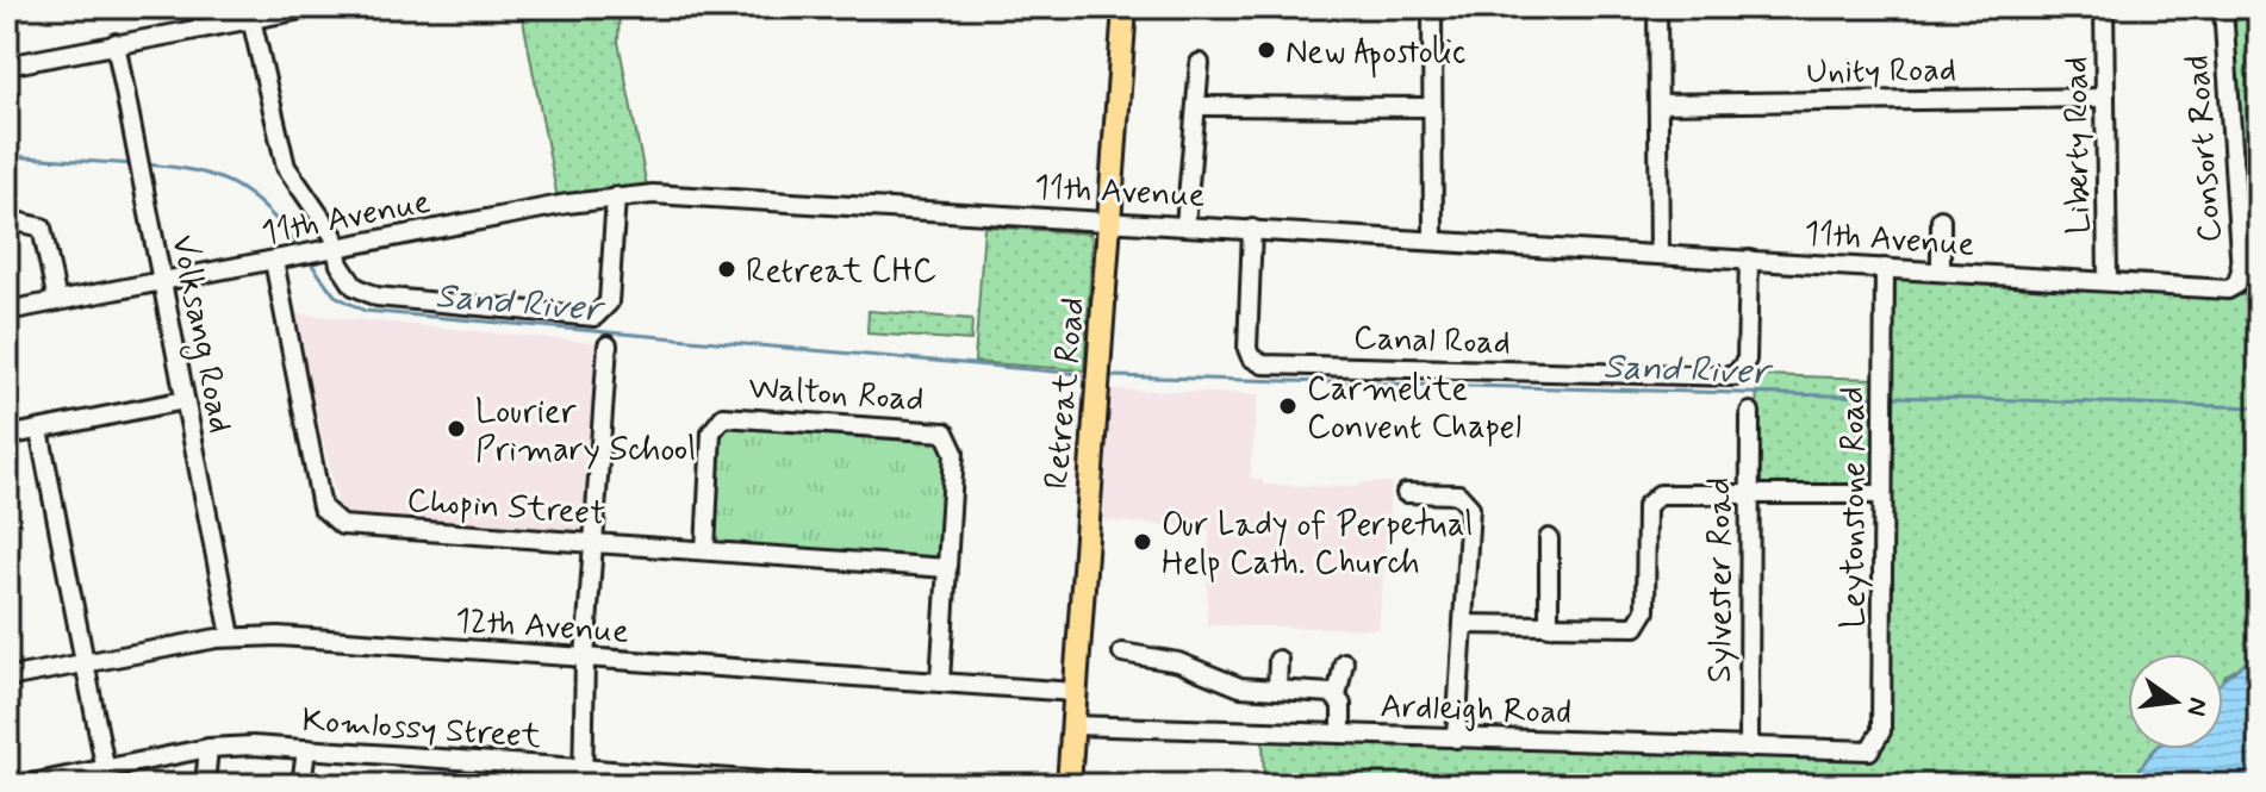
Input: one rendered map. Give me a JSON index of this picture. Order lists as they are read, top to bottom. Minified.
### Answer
{"streets":{"main road":["Retreat Road"],"street":["Unity Road","Liberty Road","Consort Road","11th Avenue","Volksang Road","Canal Road","Walton Road","Chopin Street","Leytonstone Road","Sylvester Road","12th Avenue","Ardleigh Road","Komlossy Street"]},"crossings":[["Unity Road","Liberty Road"],["Liberty Road","11th Avenue"],["Consort Road","11th Avenue"],["11th Avenue","Volksang Road"],["11th Avenue","Canal Road"],["11th Avenue","Retreat Road"],["11th Avenue","Chopin Street"],["11th Avenue","Leytonstone Road"],["Volksang Road","12th Avenue"],["Walton Road","Chopin Street"],["Walton Road","12th Avenue"],["Retreat Road","12th Avenue"],["Retreat Road","Ardleigh Road"],["Leytonstone Road","Ardleigh Road"],["Sylvester Road","Ardleigh Road"]],"water":["Sand River"],"places":["New Apostolic","Retreat CHC","Carmelite Convent Chapel","Lourier Primary School","Our Lady of Perpetual Help Cath. Church"],"north":"right"}
